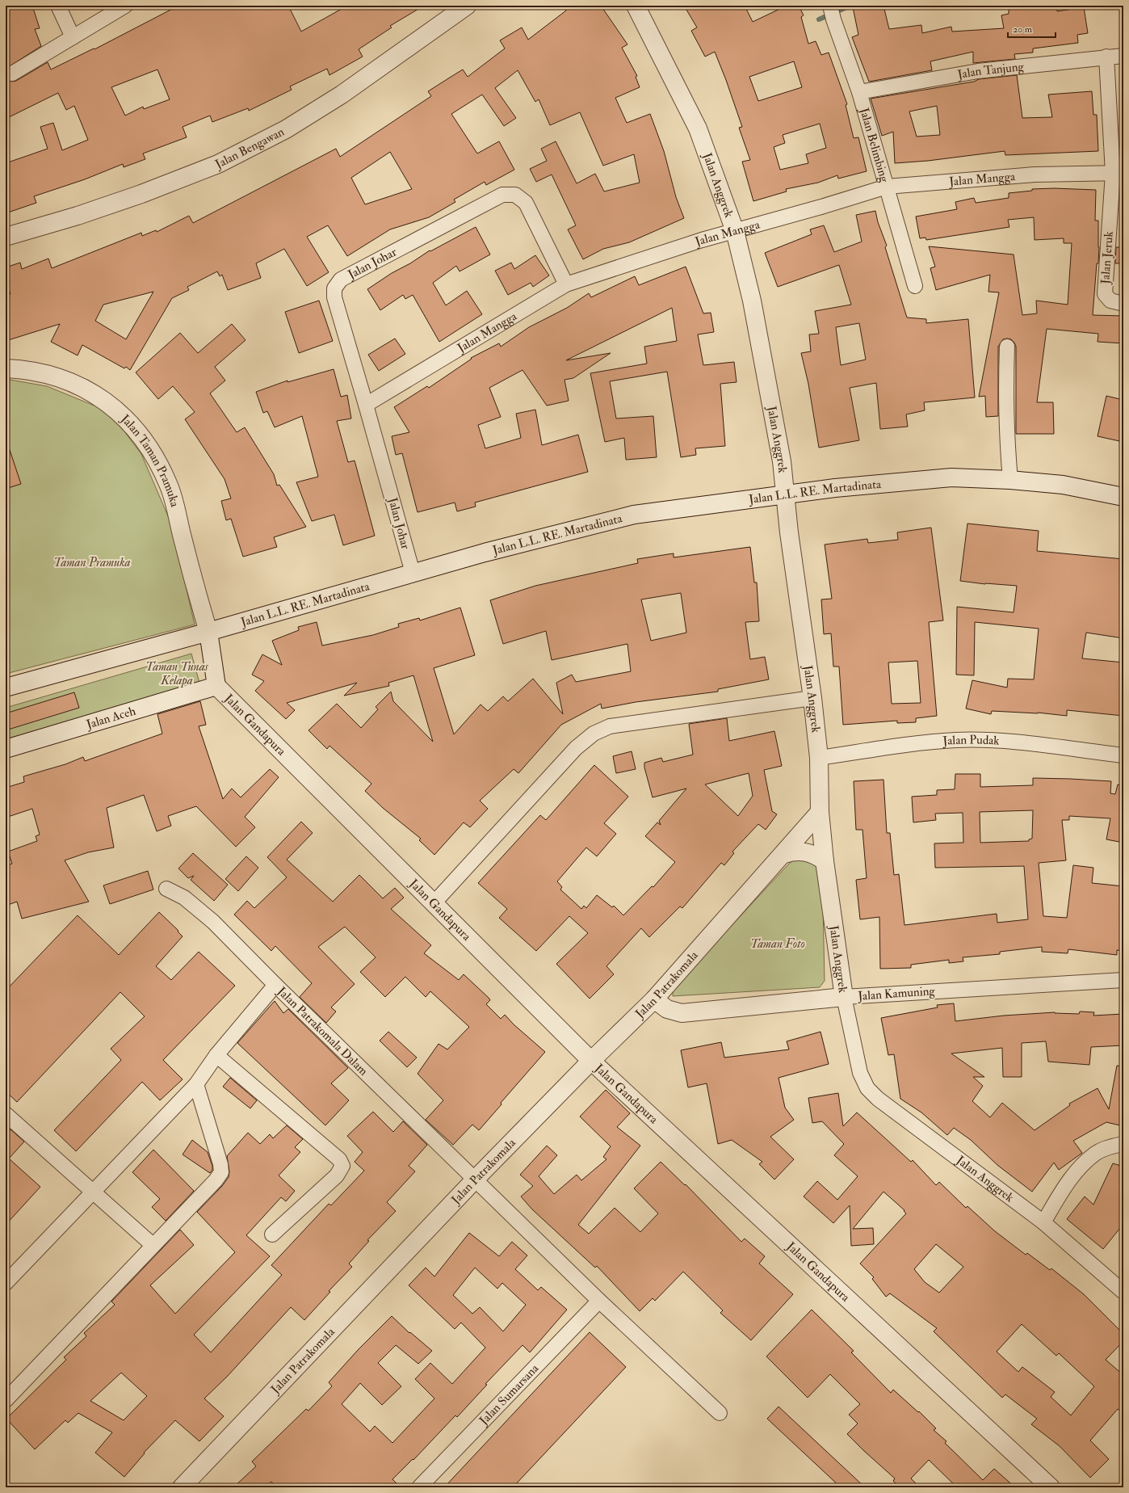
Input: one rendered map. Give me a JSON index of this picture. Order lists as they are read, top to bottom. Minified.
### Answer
{"streets":{"street":["Jalan Tanjung","Jalan Belimbing","Jalan Bengawan","Jalan Mangga","Jalan Anggrek","Jalan Jeruk","Jalan Johar","Jalan Taman Pramuka","Jalan L.L. RE. Martadinata","Jalan Aceh","Jalan Gandapura","Jalan Pudak","Jalan Patrakomala","Jalan Kamuning","Jalan Patrakomala Dalam","Jalan Sumarsana"]},"crossings":[["Jalan Tanjung","Jalan Belimbing"],["Jalan Tanjung","Jalan Jeruk"],["Jalan Belimbing","Jalan Mangga"],["Jalan Mangga","Jalan Anggrek"],["Jalan Mangga","Jalan Jeruk"],["Jalan Mangga","Jalan Johar"],["Jalan Anggrek","Jalan L.L. RE. Martadinata"],["Jalan Anggrek","Jalan Pudak"],["Jalan Anggrek","Jalan Patrakomala"],["Jalan Anggrek","Jalan Kamuning"],["Jalan Johar","Jalan L.L. RE. Martadinata"],["Jalan Taman Pramuka","Jalan L.L. RE. Martadinata"],["Jalan Taman Pramuka","Jalan Aceh"],["Jalan Taman Pramuka","Jalan Gandapura"],["Jalan Aceh","Jalan Gandapura"],["Jalan Gandapura","Jalan Patrakomala"],["Jalan Patrakomala","Jalan Kamuning"],["Jalan Patrakomala","Jalan Patrakomala Dalam"]],"parks":["Taman Pramuka","Taman Tunas Kelapa","Taman Foto"],"scale_bar":"20 m"}
